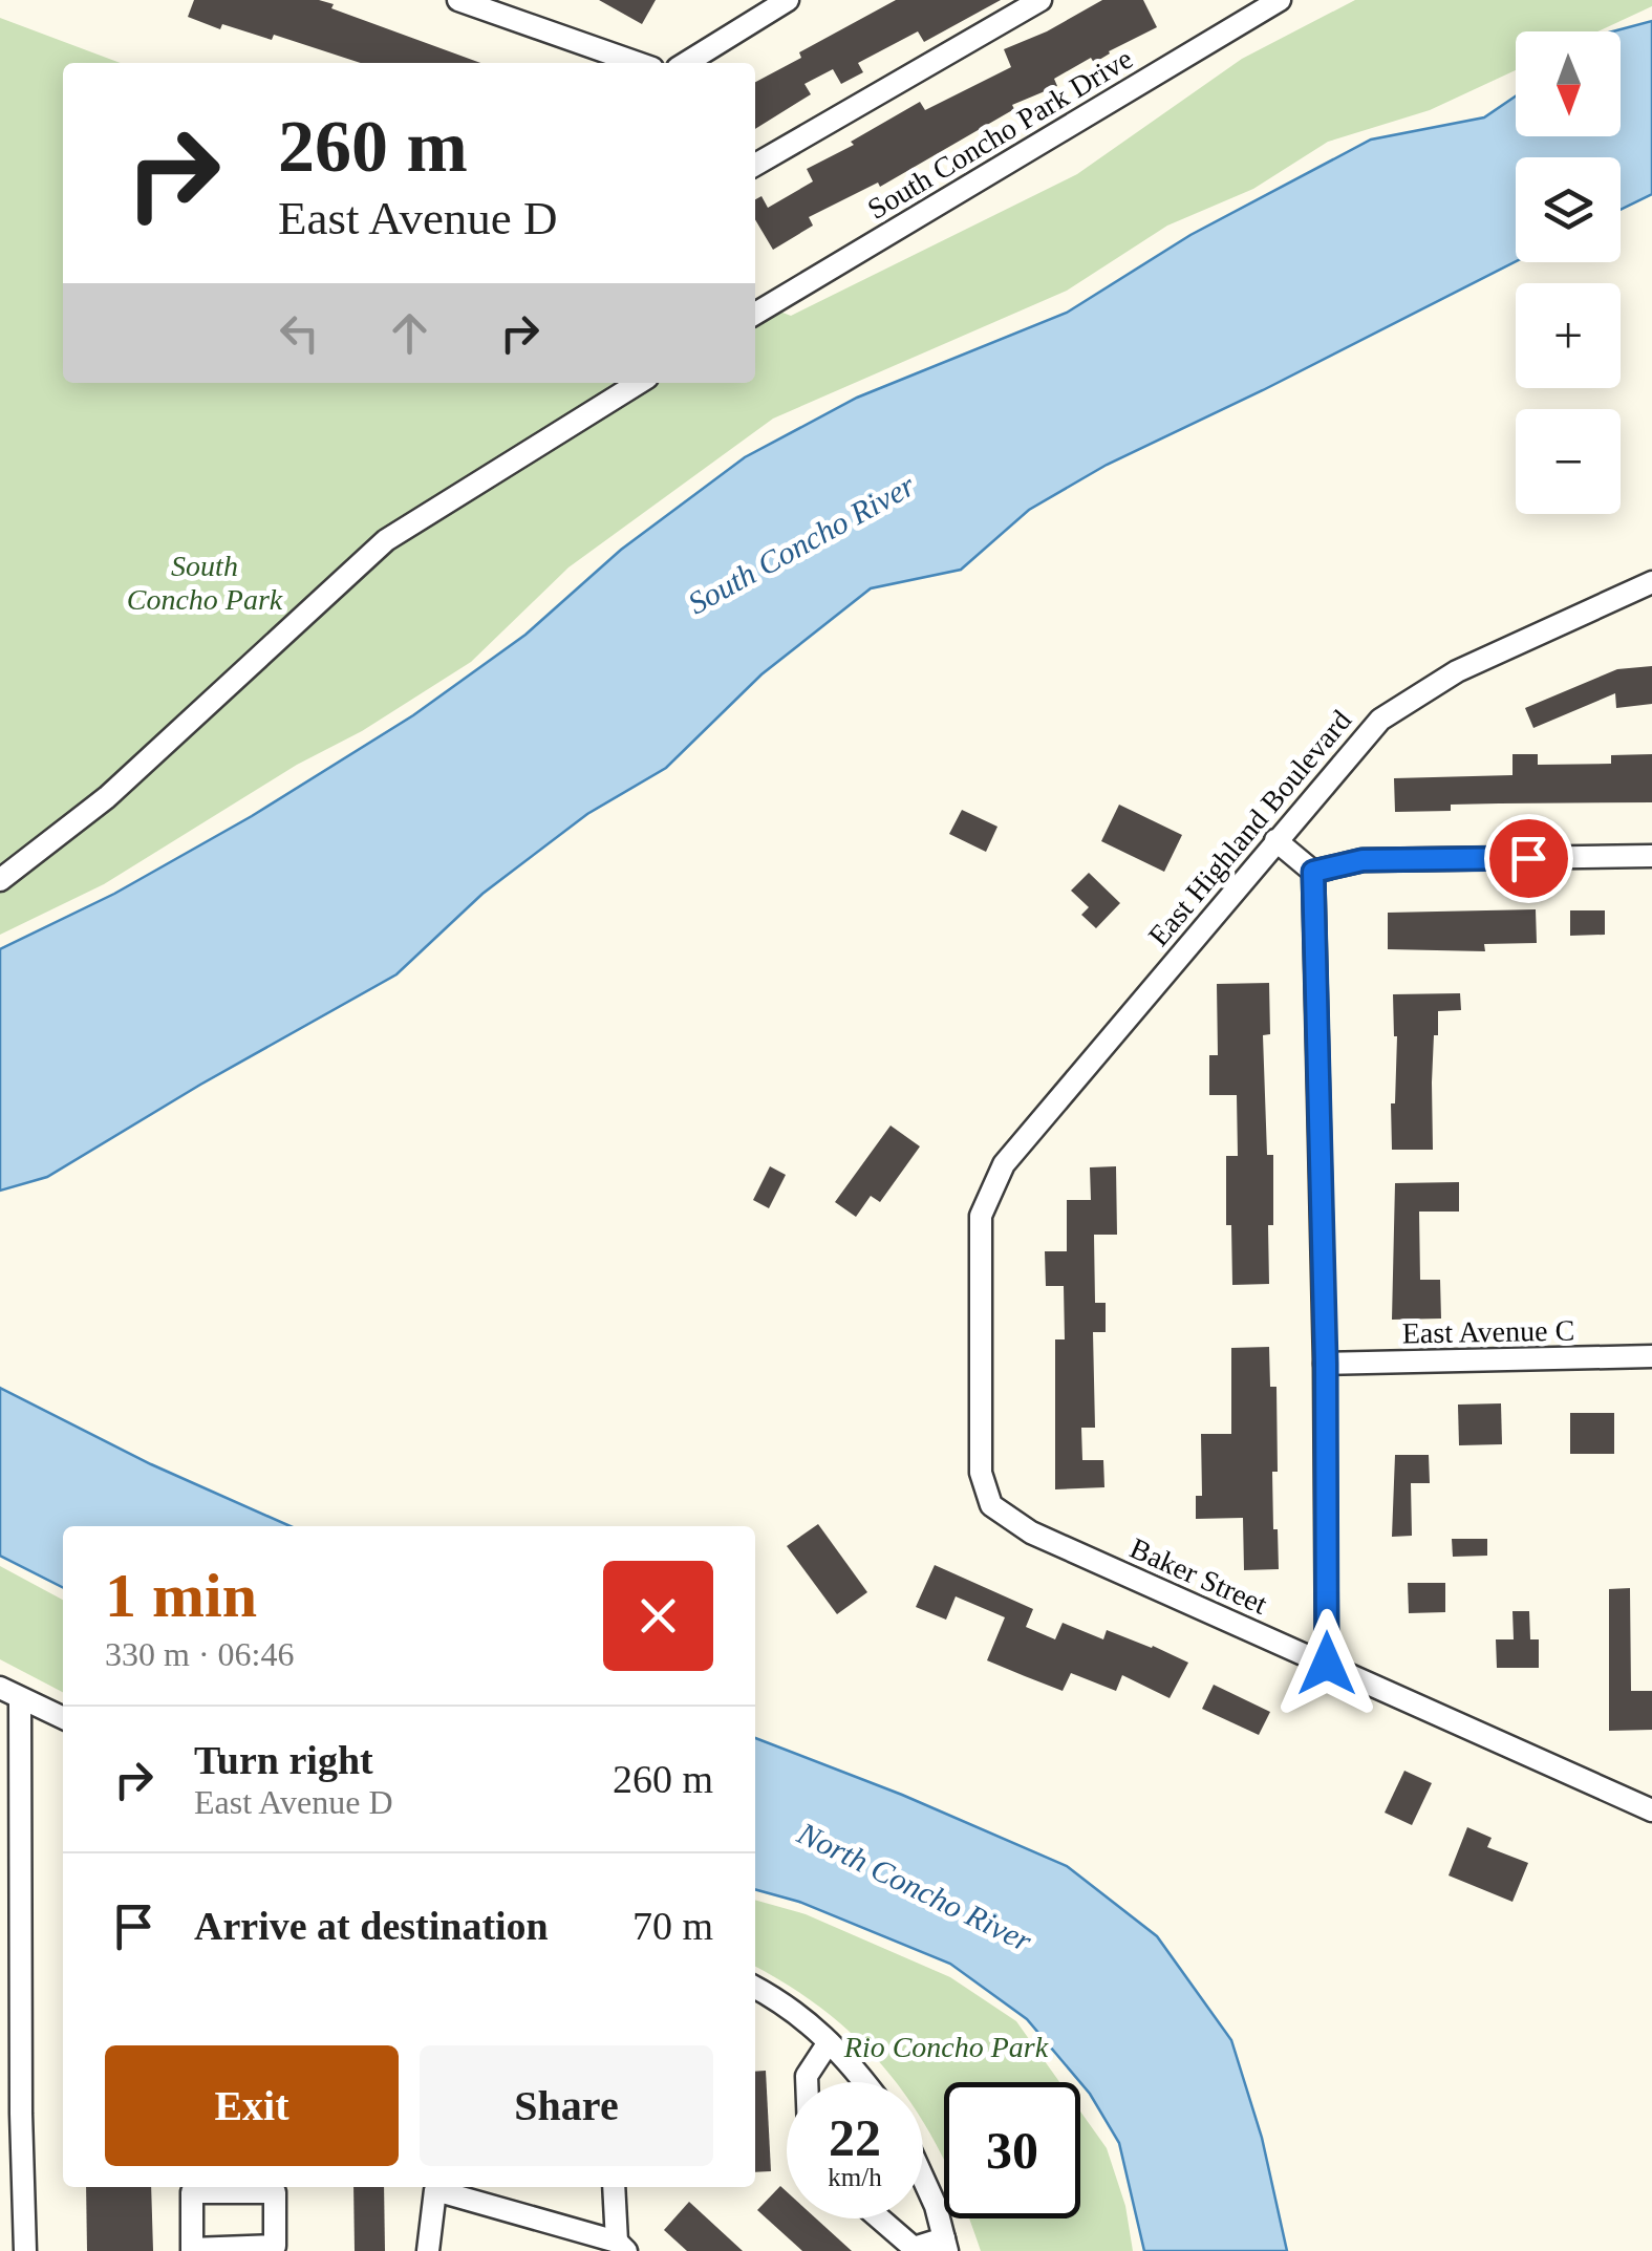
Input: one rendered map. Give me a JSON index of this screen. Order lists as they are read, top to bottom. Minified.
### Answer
{"streets":{"street":["South Concho Park Drive","East Highland Boulevard","East Avenue C","Baker Street"]},"crossings":[["East Highland Boulevard","Baker Street"]],"water":["South Concho River","North Concho River"],"parks":["South Concho Park","Rio Concho Park"],"north":"bottom","page":{"map_buttons":["+","−"],"turn":["260 m","East Avenue D"],"heading":["1 min","330 m · 06:46"],"list":[{"name":"Turn right","note":"East Avenue D","value":"260 m"},{"name":"Arrive at destination","value":"70 m"}],"buttons":["Exit","Share"],"speed":"22 km/h","limit":"30"}}
